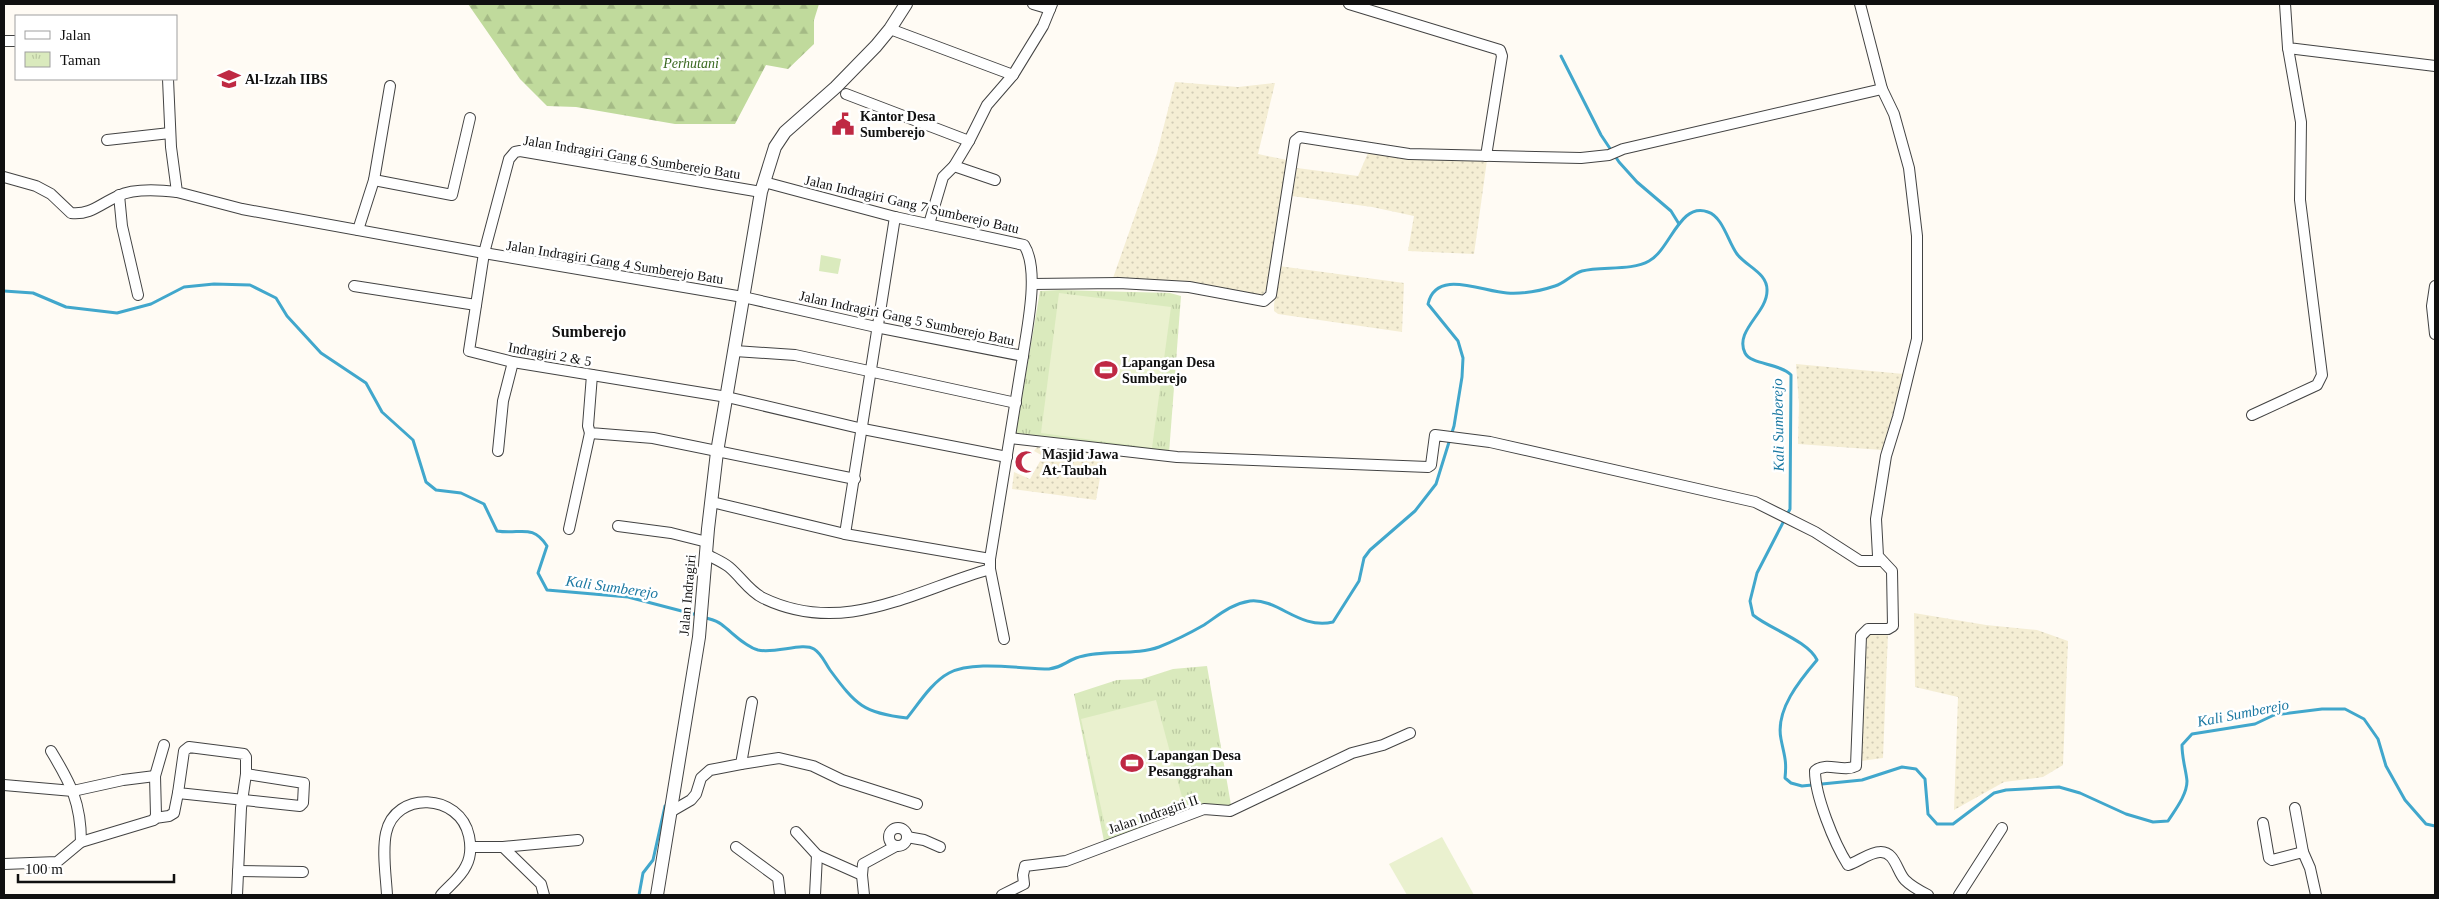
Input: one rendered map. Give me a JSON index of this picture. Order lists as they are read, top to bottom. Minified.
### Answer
{"streets":{"street":["Jalan Indragiri Gang 6 Sumberejo Batu","Jalan Indragiri Gang 7 Sumberejo Batu","Jalan Indragiri Gang 4 Sumberejo Batu","Jalan Indragiri Gang 5 Sumberejo Batu","Indragiri 2 & 5","Jalan Indragiri","Jalan Indragiri II"]},"crossings":[["Jalan Indragiri Gang 6 Sumberejo Batu","Jalan Indragiri Gang 7 Sumberejo Batu"],["Jalan Indragiri Gang 6 Sumberejo Batu","Jalan Indragiri Gang 4 Sumberejo Batu"],["Jalan Indragiri Gang 6 Sumberejo Batu","Indragiri 2 & 5"],["Jalan Indragiri Gang 6 Sumberejo Batu","Jalan Indragiri"],["Jalan Indragiri Gang 7 Sumberejo Batu","Jalan Indragiri"],["Jalan Indragiri Gang 4 Sumberejo Batu","Jalan Indragiri Gang 5 Sumberejo Batu"],["Jalan Indragiri Gang 4 Sumberejo Batu","Indragiri 2 & 5"],["Jalan Indragiri Gang 4 Sumberejo Batu","Jalan Indragiri"],["Jalan Indragiri Gang 5 Sumberejo Batu","Indragiri 2 & 5"],["Jalan Indragiri Gang 5 Sumberejo Batu","Jalan Indragiri"],["Indragiri 2 & 5","Jalan Indragiri"]],"districts":["Sumberejo"],"water":["Kali Sumberejo"],"parks":["Perhutani"],"places":{"school or university":["Al-Izzah IIBS"],"public building":["Kantor Desa Sumberejo"],"sports":["Lapangan Desa Sumberejo","Lapangan Desa Pesanggrahan"],"mosque":["Masjid Jawa At-Taubah"]},"legend":["Jalan","Taman"],"scale_bar":"100 m"}
